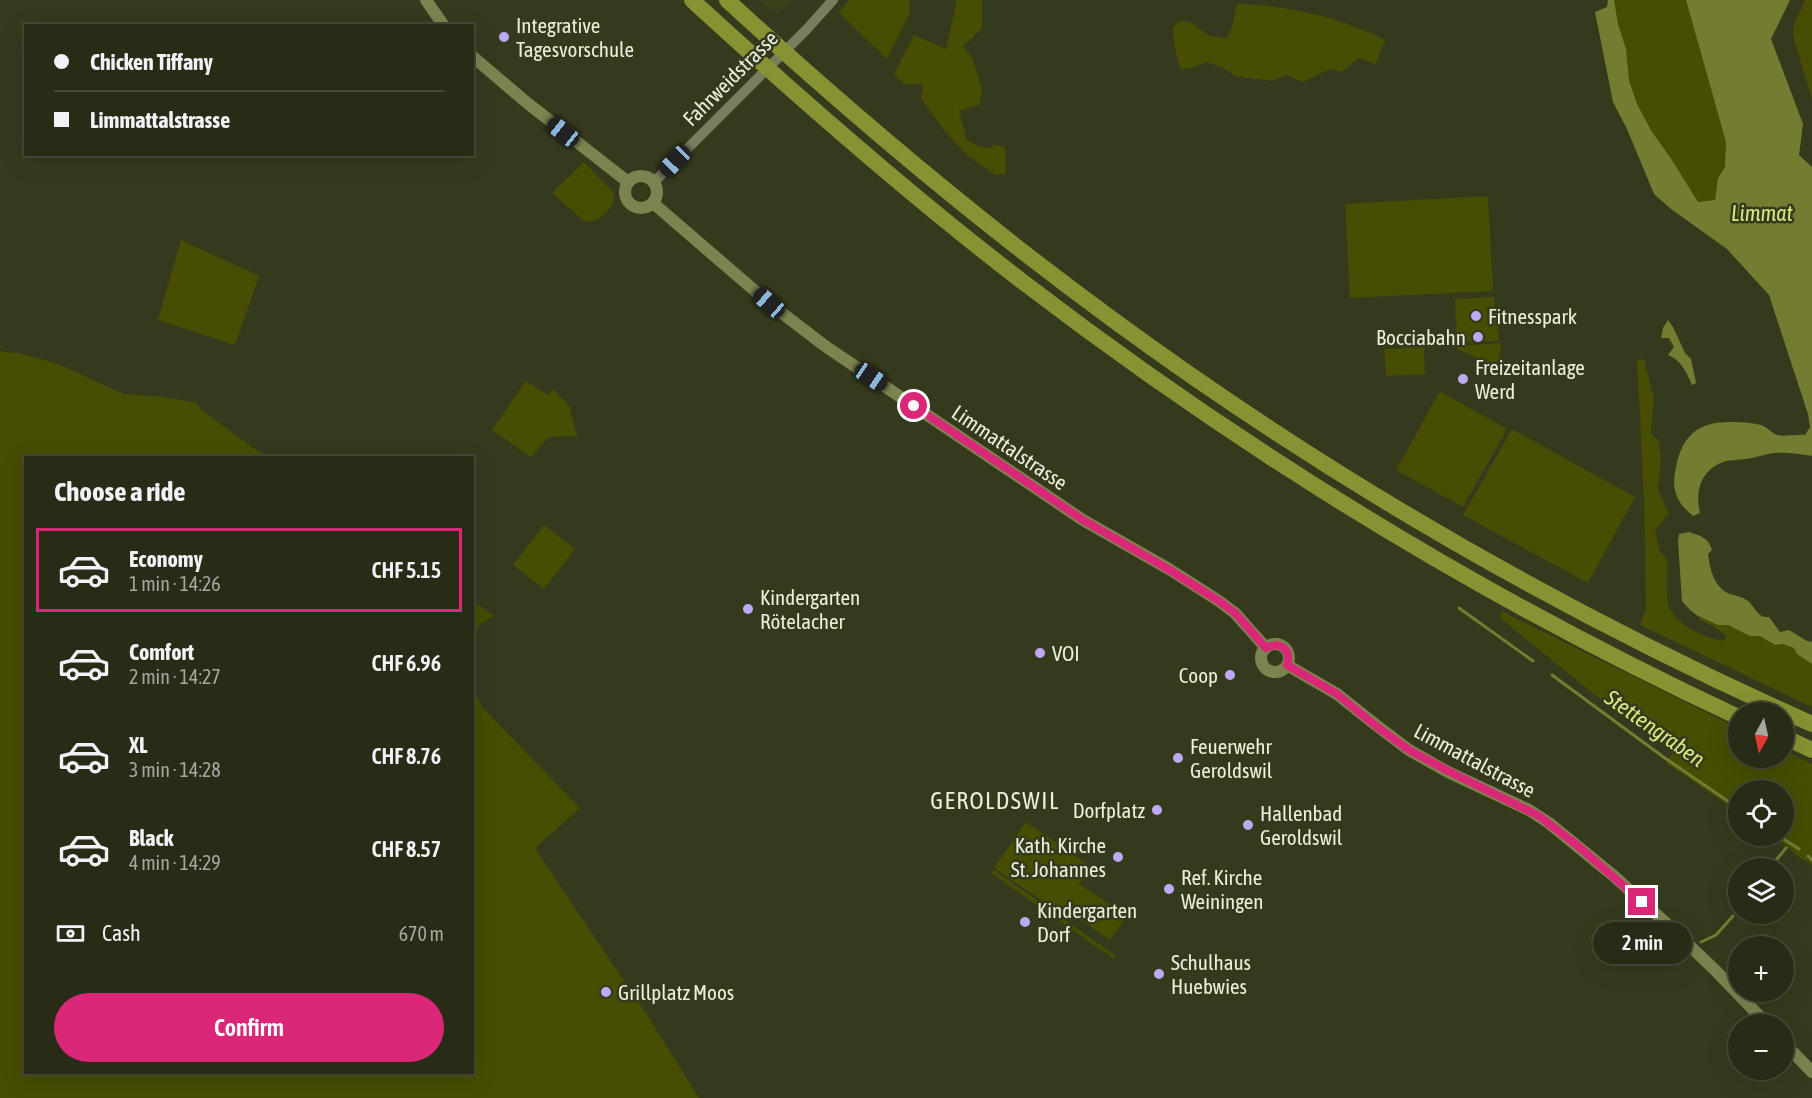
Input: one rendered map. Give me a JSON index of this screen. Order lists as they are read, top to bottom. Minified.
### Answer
{"streets":{"main road":["Limmattalstrasse"],"street":["Fahrweidstrasse"]},"crossings":[["Fahrweidstrasse","Limmattalstrasse"]],"districts":["GEROLDSWIL"],"water":["Limmat","Stettengraben"],"places":["Integrative Tagesvorschule","Fitnesspark","Bocciabahn","Freizeitanlage Werd","Kindergarten Rötelacher","VOI","Coop","Feuerwehr Geroldswil","Dorfplatz","Hallenbad Geroldswil","Kath. Kirche St. Johannes","Ref. Kirche Weiningen","Kindergarten Dorf","Schulhaus Huebwies","Grillplatz Moos"],"north":"bottom","page":{"banner":["Chicken Tiffany","Limmattalstrasse"],"heading":"Choose a ride","list":[{"name":"Economy","note":"1 min · 14:26","value":"CHF 5.15"},{"name":"Comfort","note":"2 min · 14:27","value":"CHF 6.96"},{"name":"XL","note":"3 min · 14:28","value":"CHF 8.76"},{"name":"Black","note":"4 min · 14:29","value":"CHF 8.57"}],"map_buttons":["+","−"],"pay":["Cash","670 m"],"bubble":"2 min","buttons":"Confirm"}}
